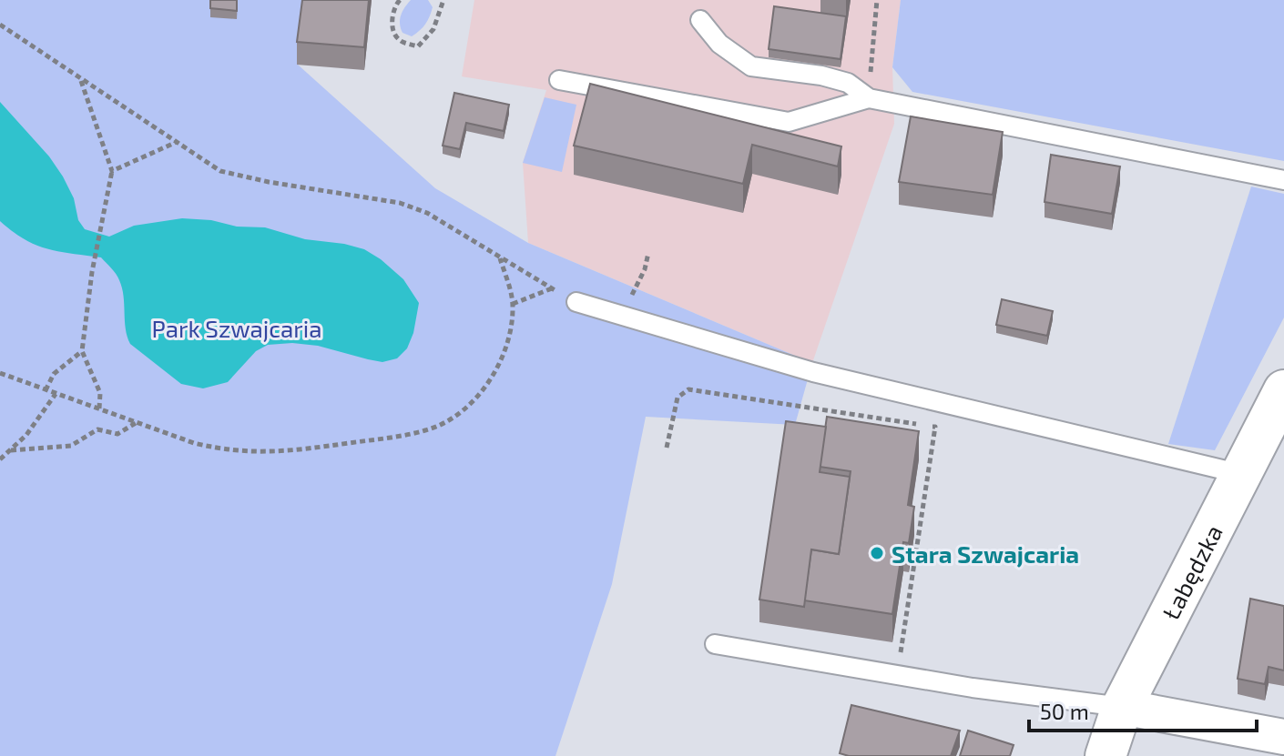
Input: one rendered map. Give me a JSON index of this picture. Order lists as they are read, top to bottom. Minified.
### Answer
{"streets":{"street":["Łabędzka"]},"parks":["Park Szwajcaria"],"places":["Stara Szwajcaria"],"scale_bar":"50 m"}
